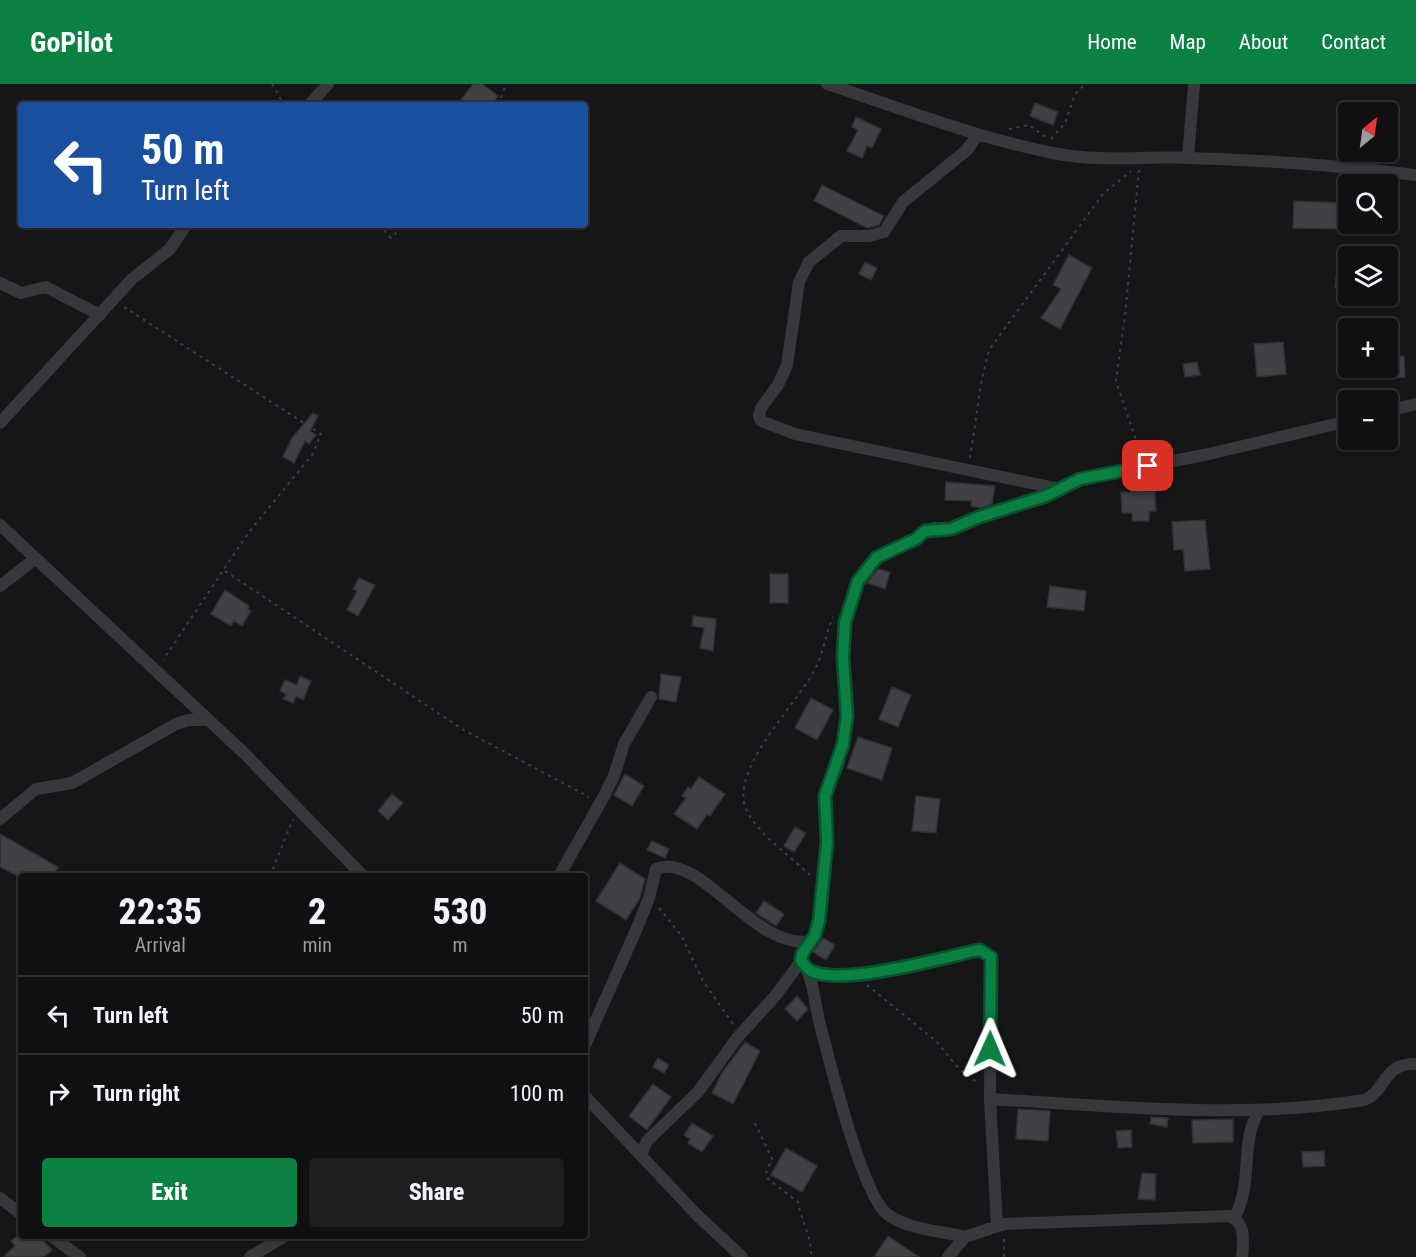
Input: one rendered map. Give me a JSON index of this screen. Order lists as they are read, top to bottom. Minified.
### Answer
{"north":"top right","page":{"header":"GoPilot","nav":["Home","Map","About","Contact"],"map_buttons":["+","−"],"turn":["50 m","Turn left"],"eta":["22:35","Arrival","2","min","530","m"],"list":[{"name":"Turn left","value":"50 m"},{"name":"Turn right","value":"100 m"}],"buttons":["Exit","Share"]}}
